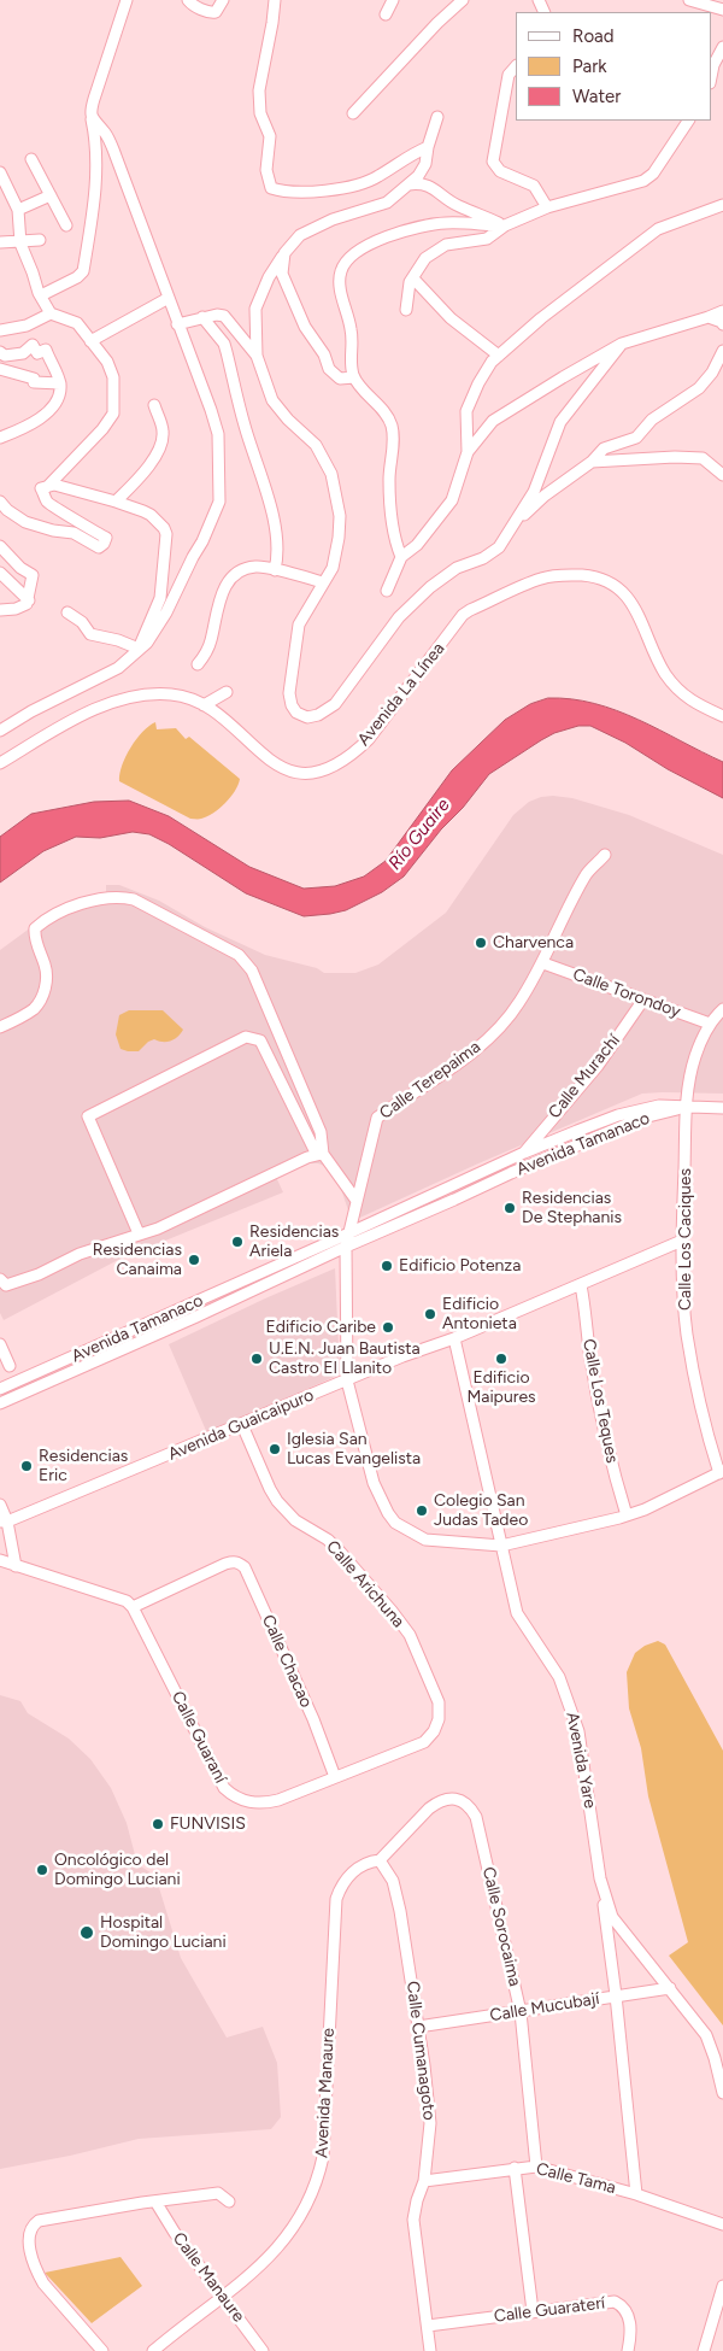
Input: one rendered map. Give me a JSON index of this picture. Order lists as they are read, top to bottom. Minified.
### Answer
{"streets":{"street":["Avenida La Línea","Calle Torondoy","Calle Murachí","Calle Terepaima","Avenida Tamanaco","Calle Los Caciques","Calle Los Teques","Avenida Guaicaipuro","Calle Arichuna","Calle Chacao","Calle Guaraní","Avenida Yare","Calle Sorocaima","Calle Mucubají","Calle Cumanagoto","Avenida Manaure","Calle Tama","Calle Manaure","Calle Guaraterí"]},"crossings":[["Calle Torondoy","Calle Murachí"],["Calle Torondoy","Calle Terepaima"],["Calle Torondoy","Calle Los Caciques"],["Calle Murachí","Avenida Tamanaco"],["Calle Terepaima","Avenida Tamanaco"],["Calle Terepaima","Calle Los Caciques"],["Calle Terepaima","Calle Los Teques"],["Calle Terepaima","Avenida Guaicaipuro"],["Calle Terepaima","Avenida Yare"],["Avenida Tamanaco","Calle Los Caciques"],["Calle Los Caciques","Avenida Guaicaipuro"],["Calle Los Teques","Avenida Guaicaipuro"],["Avenida Guaicaipuro","Calle Arichuna"],["Avenida Guaicaipuro","Avenida Yare"],["Calle Arichuna","Calle Guaraní"],["Calle Chacao","Calle Guaraní"],["Avenida Yare","Calle Mucubají"],["Calle Sorocaima","Calle Mucubají"],["Calle Sorocaima","Calle Cumanagoto"],["Calle Sorocaima","Avenida Manaure"],["Calle Sorocaima","Calle Tama"],["Calle Mucubají","Calle Cumanagoto"],["Calle Cumanagoto","Avenida Manaure"],["Calle Cumanagoto","Calle Tama"],["Calle Cumanagoto","Calle Guaraterí"],["Avenida Manaure","Calle Manaure"]],"water":["Río Guaire"],"places":["Charvenca","Residencias De Stephanis","Residencias Ariela","Residencias Canaima","Edificio Potenza","Edificio Antonieta","Edificio Caribe","U.E.N. Juan Bautista Castro El Llanito","Edificio Maipures","Iglesia San Lucas Evangelista","Residencias Eric","Colegio San Judas Tadeo","FUNVISIS","Oncológico del Domingo Luciani","Hospital Domingo Luciani"],"legend":["Road","Park","Water"]}
